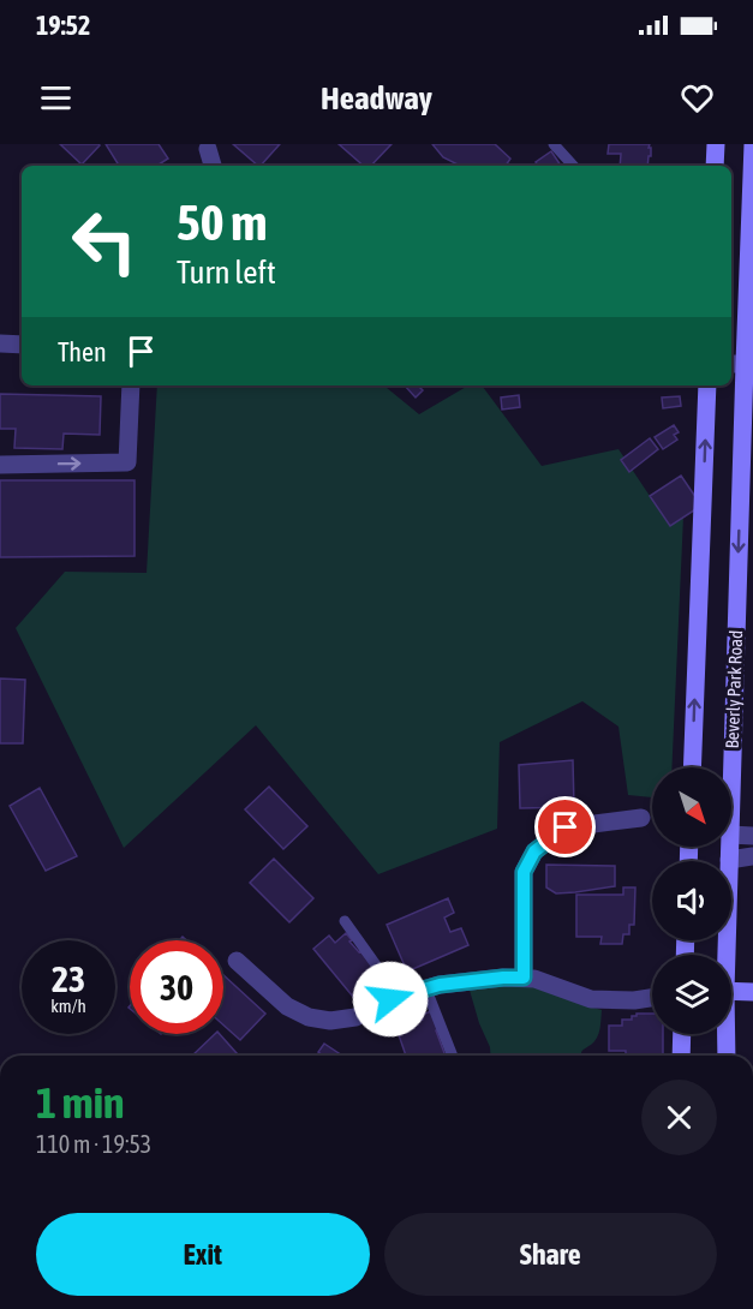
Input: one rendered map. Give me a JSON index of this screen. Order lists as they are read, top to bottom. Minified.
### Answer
{"streets":{"main road":["Beverly Park Road"]},"north":"bottom right","page":{"status":"19:52","header":"Headway","turn":["50 m","Turn left"],"then":"Then","speed":"23 km/h","limit":"30","heading":["1 min","110 m · 19:53"],"buttons":["Exit","Share"]}}
